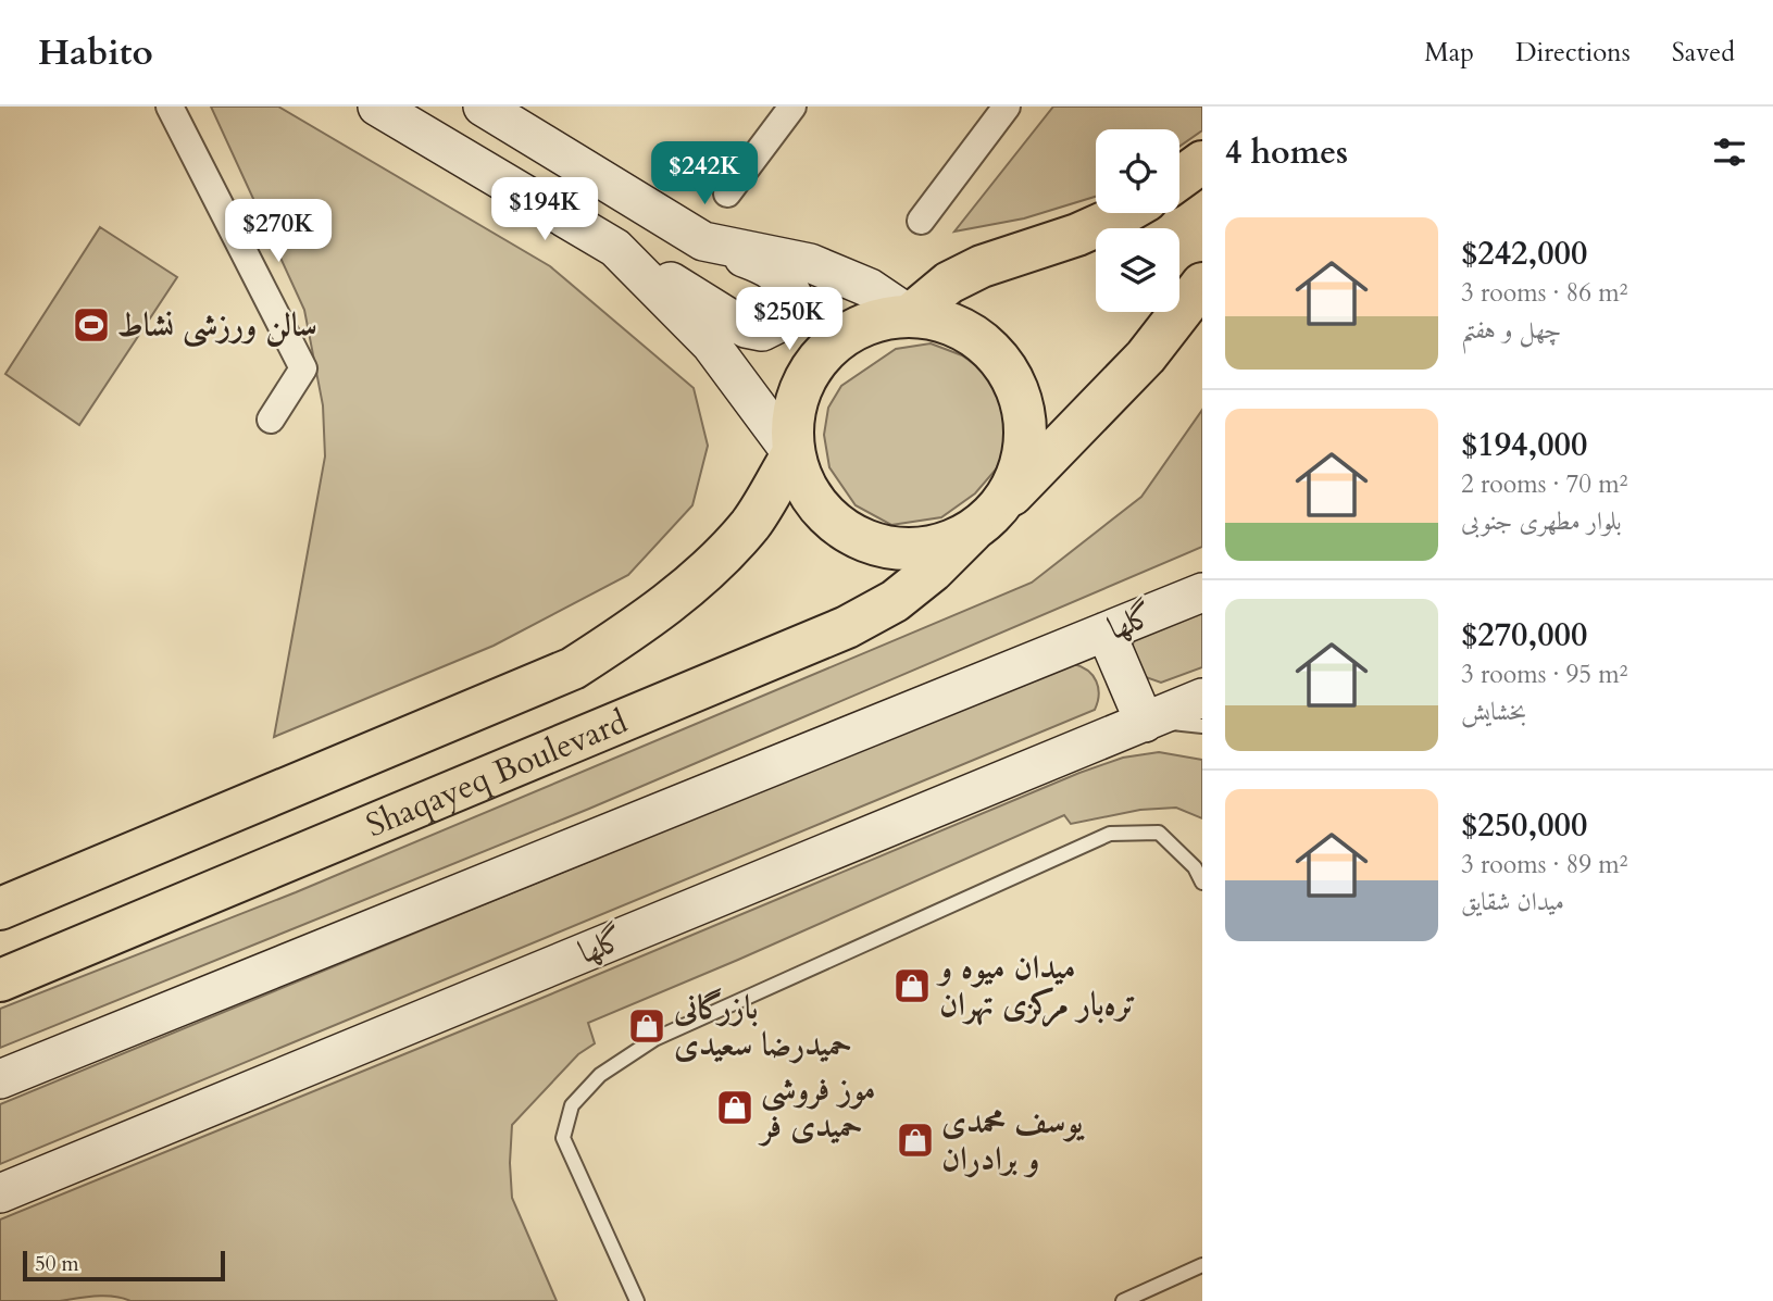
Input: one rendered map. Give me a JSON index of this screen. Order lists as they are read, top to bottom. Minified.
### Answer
{"streets":{"main road":["Shaqayeq Boulevard"],"street":["گلها"]},"places":{"sports":["سالن ورزشی نشاط"],"shop":["میدان میوه و تره‌بار مرکزی تهران","بازرگانی حمیدرضا سعیدی","موز فروشی حمیدی فر","یوسف محمدی و برادران"]},"scale_bar":"50 m","page":{"header":"Habito","nav":["Map","Directions","Saved"],"heading":"4 homes","price":["$242K","$194K","$270K","$250K"],"list":[{"name":"$242,000","note":"3 rooms · 86 m² · چهل و هفتم"},{"name":"$194,000","note":"2 rooms · 70 m² · بلوار مطهری جنوبی"},{"name":"$270,000","note":"3 rooms · 95 m² · بخشایش"},{"name":"$250,000","note":"3 rooms · 89 m² · میدان شقایق"}],"scale":"50 m"}}
